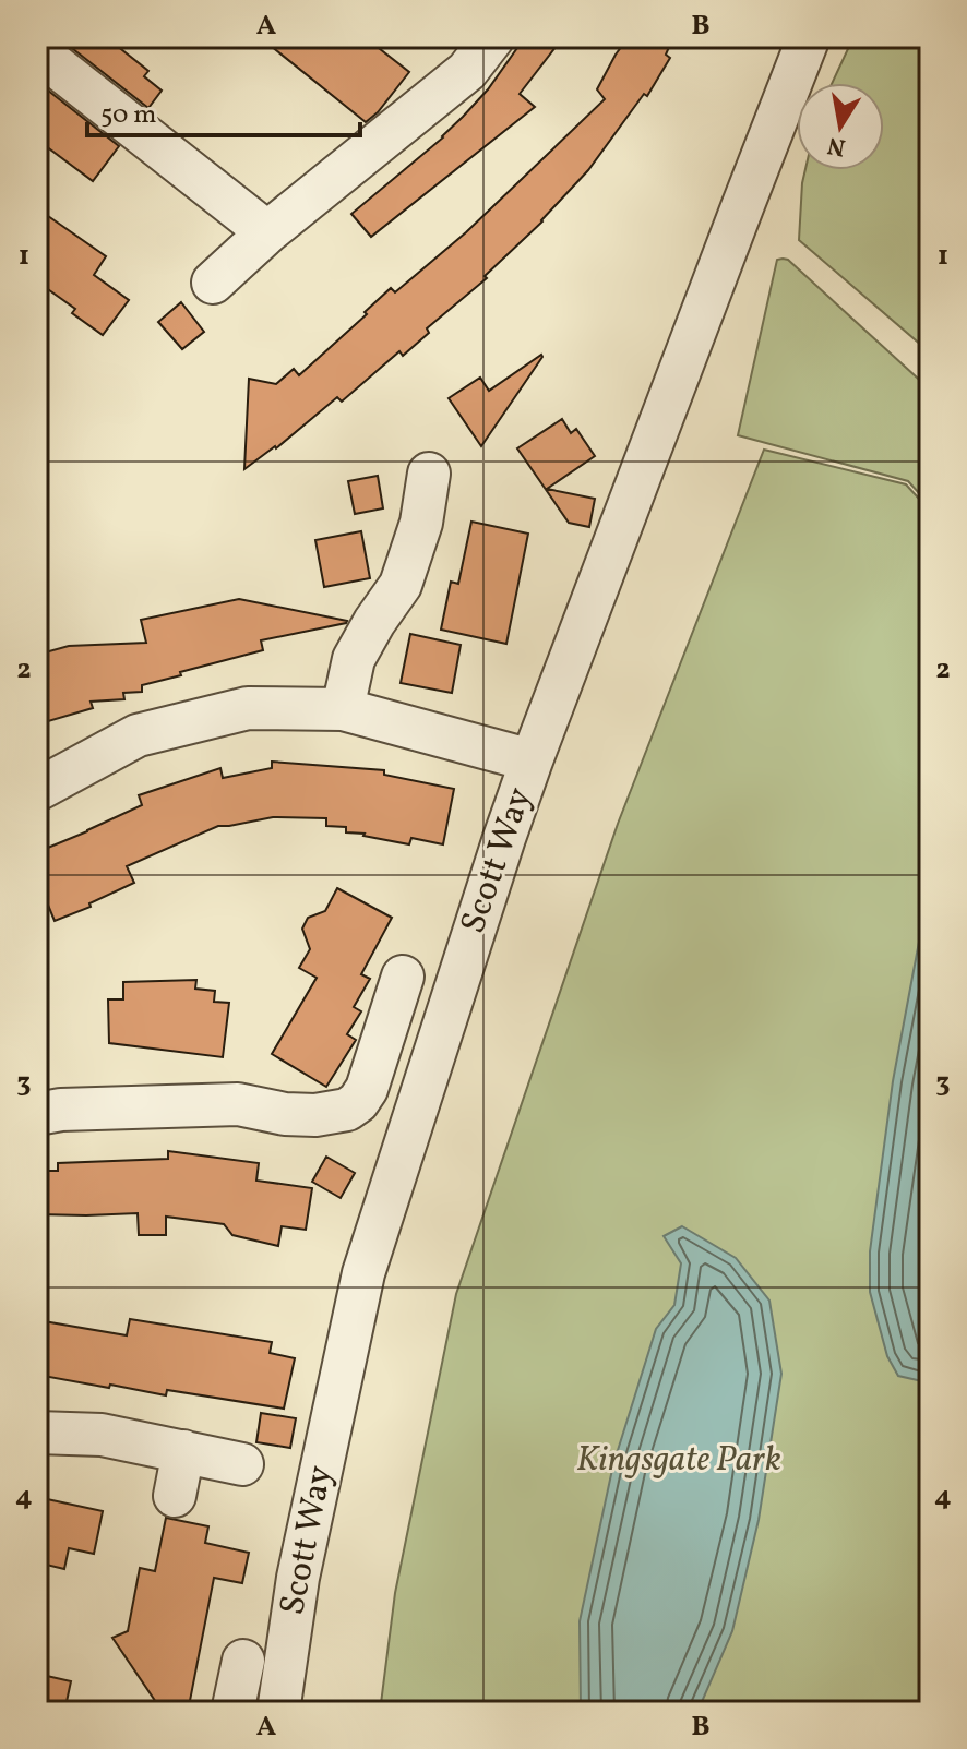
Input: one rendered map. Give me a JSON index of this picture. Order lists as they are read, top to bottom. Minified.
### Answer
{"streets":{"street":["Scott Way"]},"parks":["Kingsgate Park"],"scale_bar":"50 m","north":"bottom","grid":{"columns":["A","B"],"rows":["1","2","3","4"]}}
